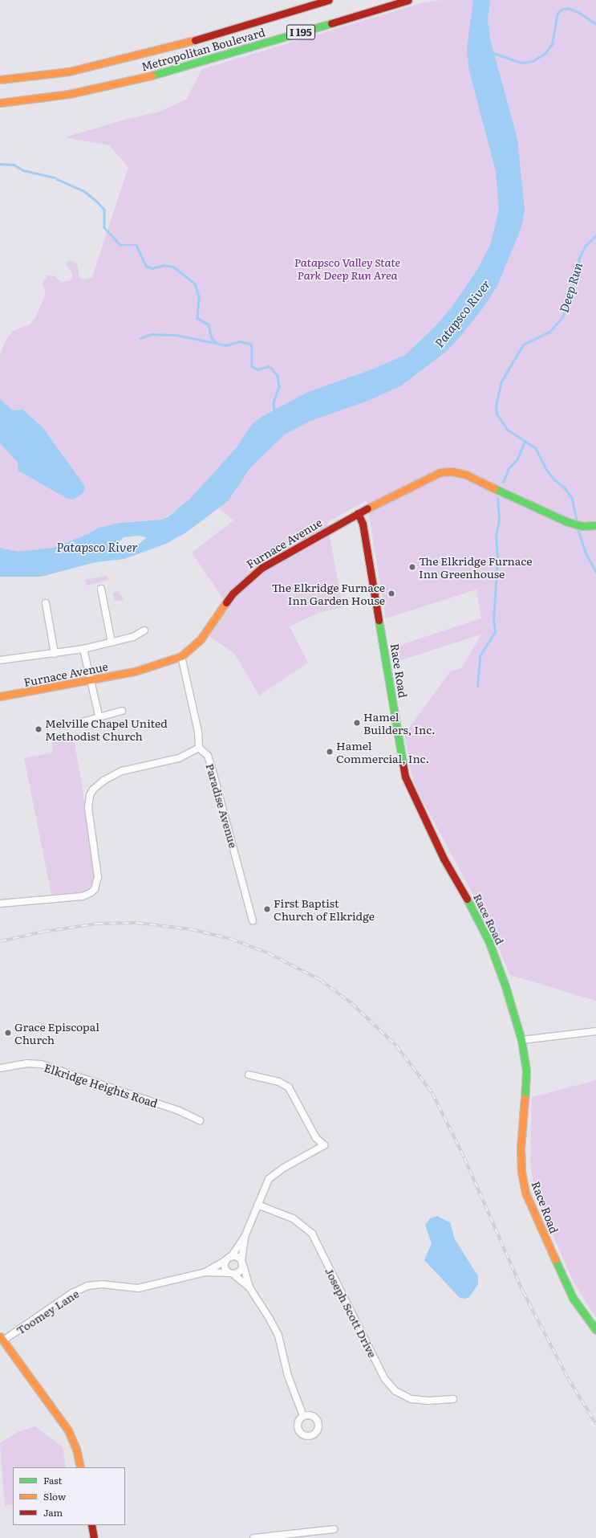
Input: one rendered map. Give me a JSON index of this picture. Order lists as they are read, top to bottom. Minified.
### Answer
{"streets":{"main road":["I 195","Metropolitan Boulevard","Furnace Avenue","Race Road"],"street":["Paradise Avenue","Elkridge Heights Road","Toomey Lane","Joseph Scott Drive"]},"crossings":[["Furnace Avenue","Race Road"]],"water":["Deep Run","Patapsco River"],"parks":["Patapsco Valley State Park Deep Run Area"],"places":["The Elkridge Furnace Inn Greenhouse","The Elkridge Furnace Inn Garden House","Hamel Builders, Inc.","Melville Chapel United Methodist Church","Hamel Commercial, Inc.","First Baptist Church of Elkridge","Grace Episcopal Church"],"legend":["Fast","Slow","Jam"]}
